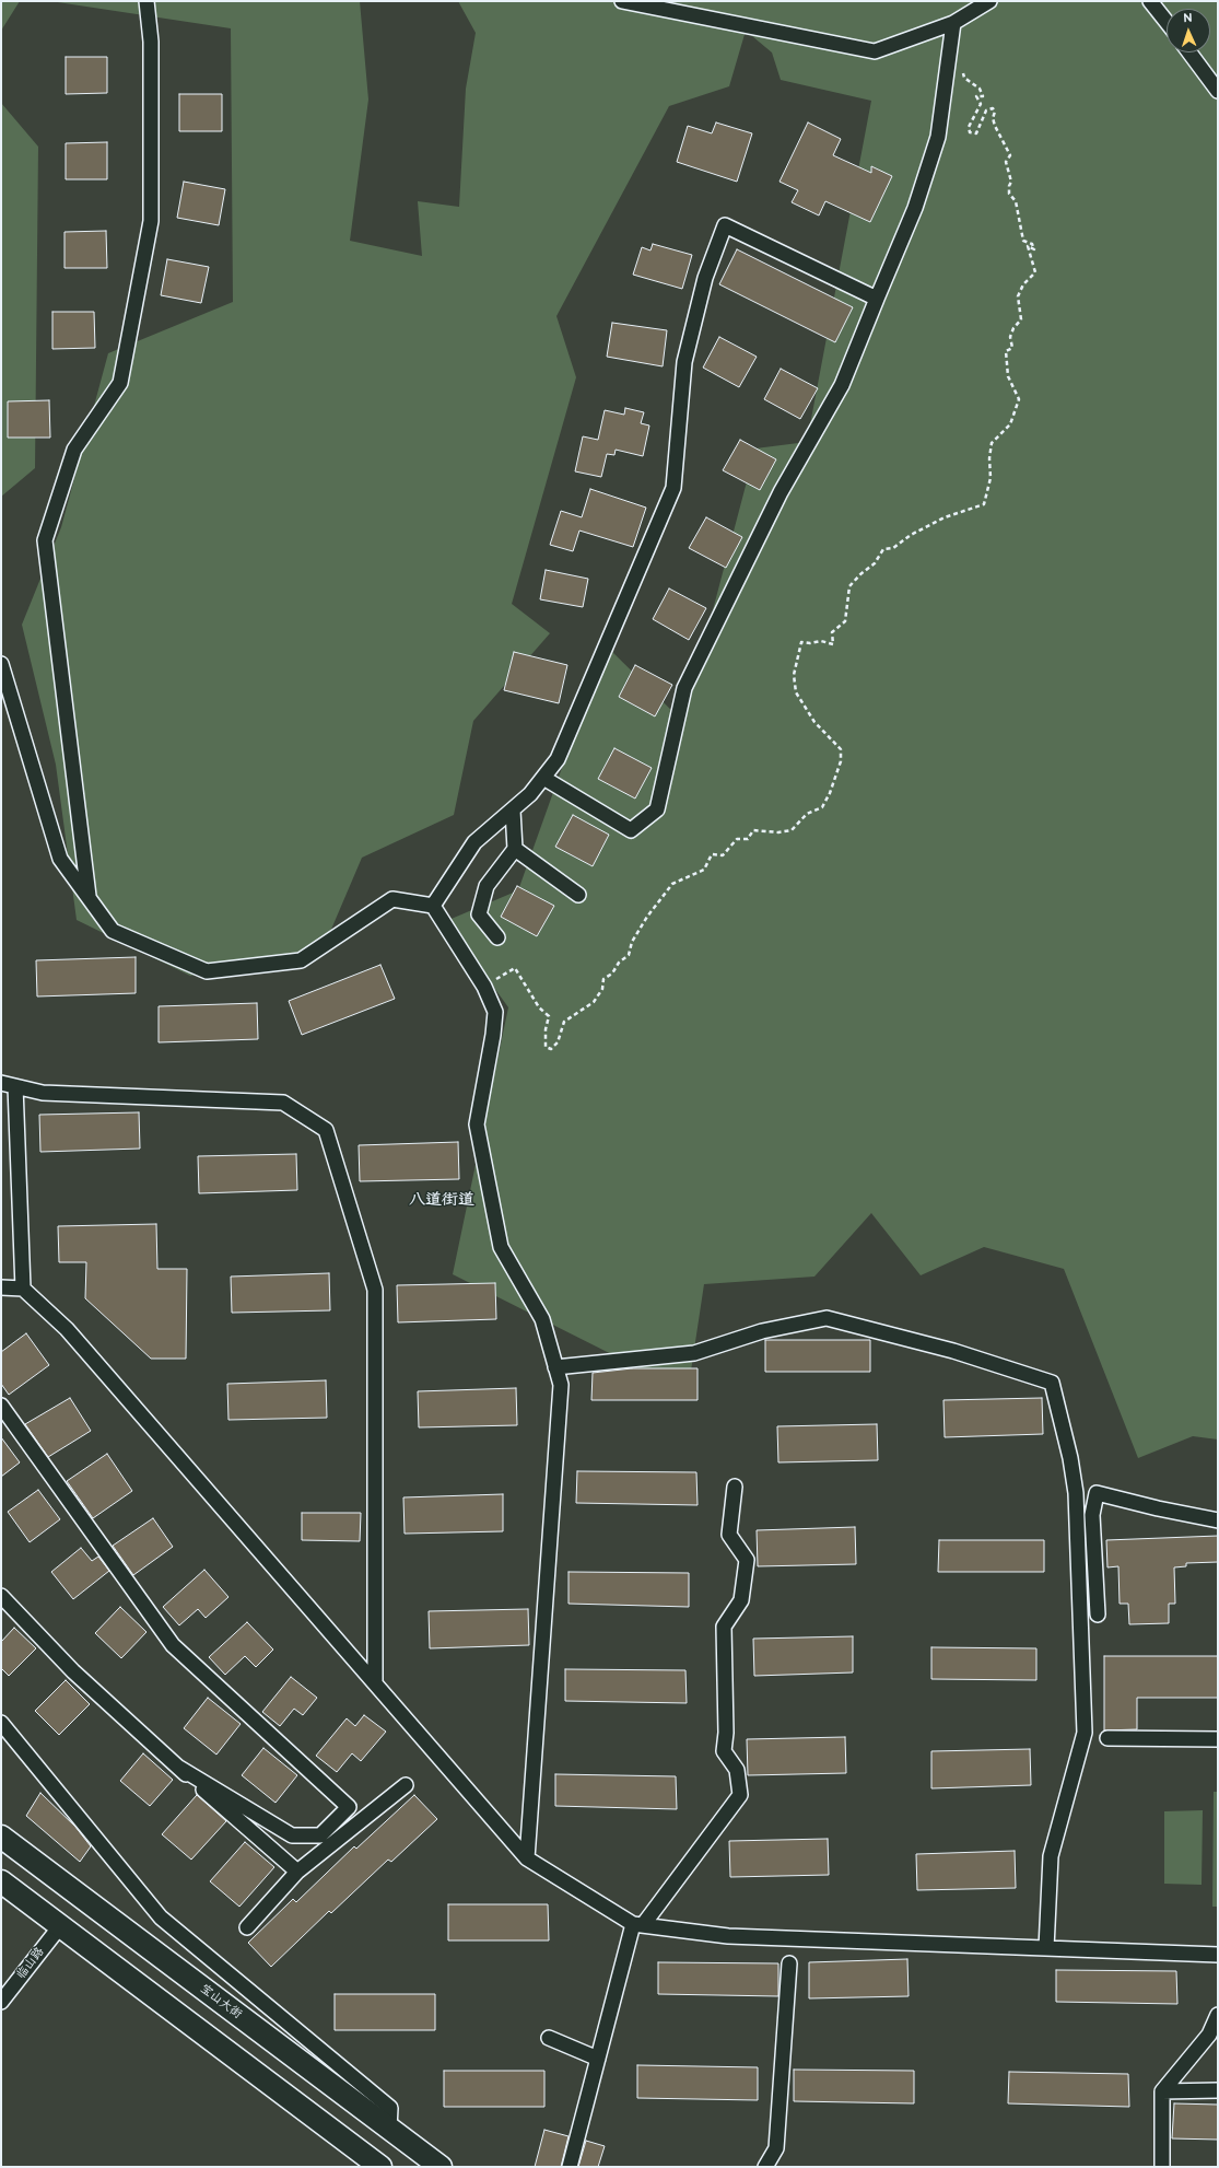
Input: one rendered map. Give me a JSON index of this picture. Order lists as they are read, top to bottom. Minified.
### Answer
{"streets":{"main road":["宝山大街"],"street":["临山路"]},"districts":["八道街道"],"north":"top"}
